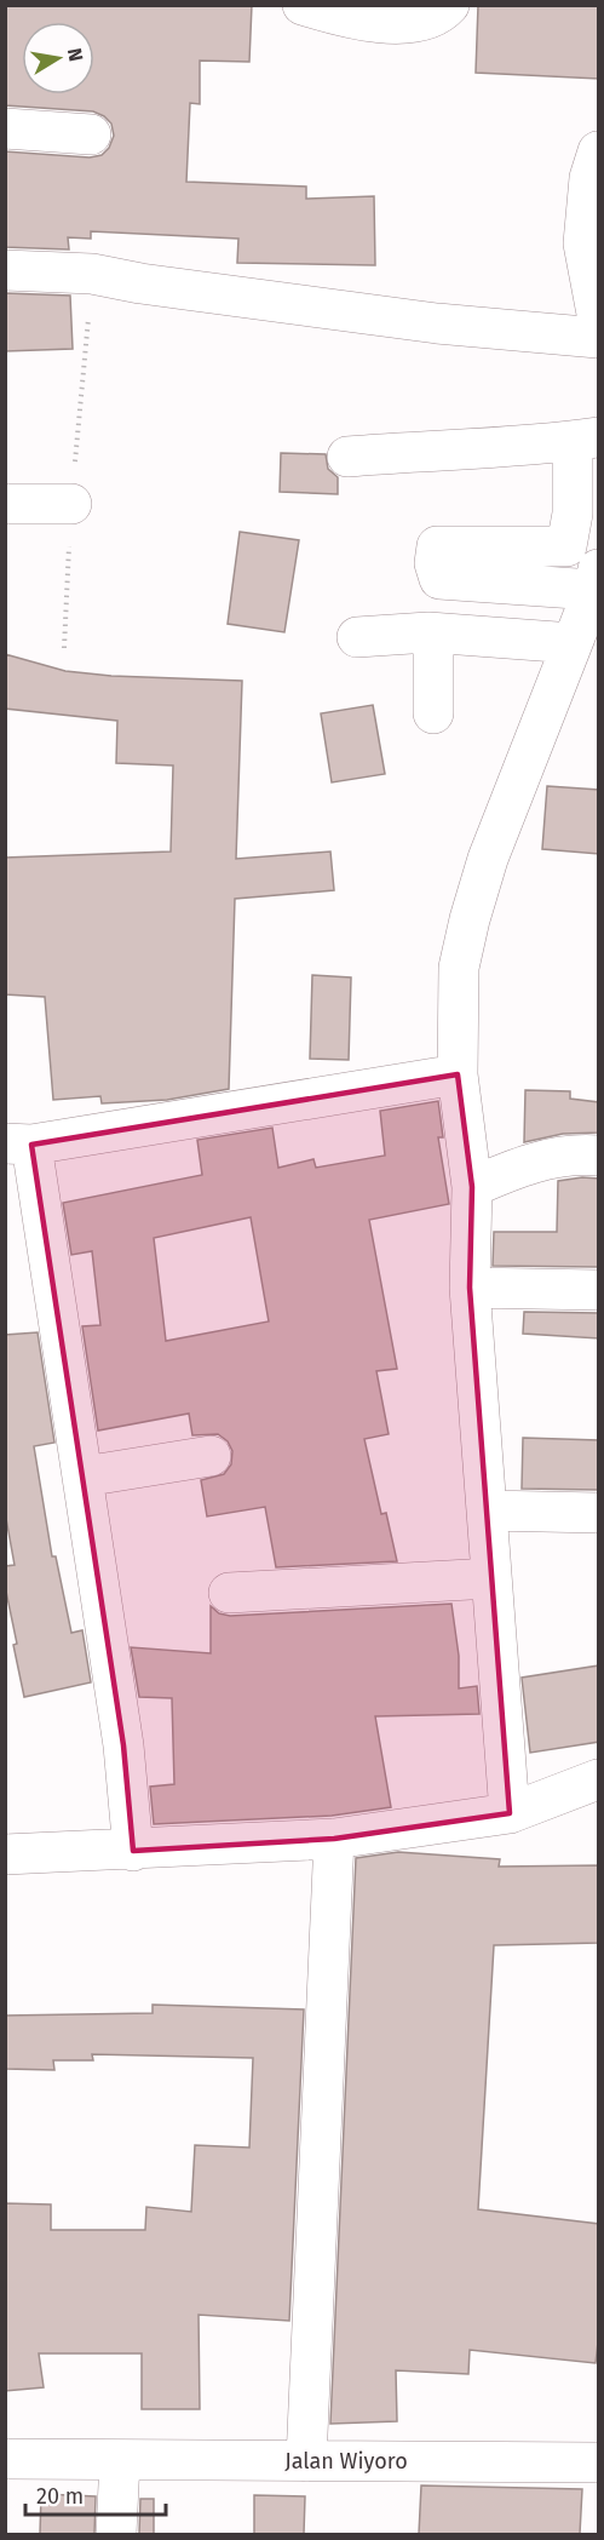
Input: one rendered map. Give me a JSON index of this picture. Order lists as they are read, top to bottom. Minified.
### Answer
{"streets":{"street":["Jalan Wiyoro"]},"scale_bar":"20 m","north":"right"}
